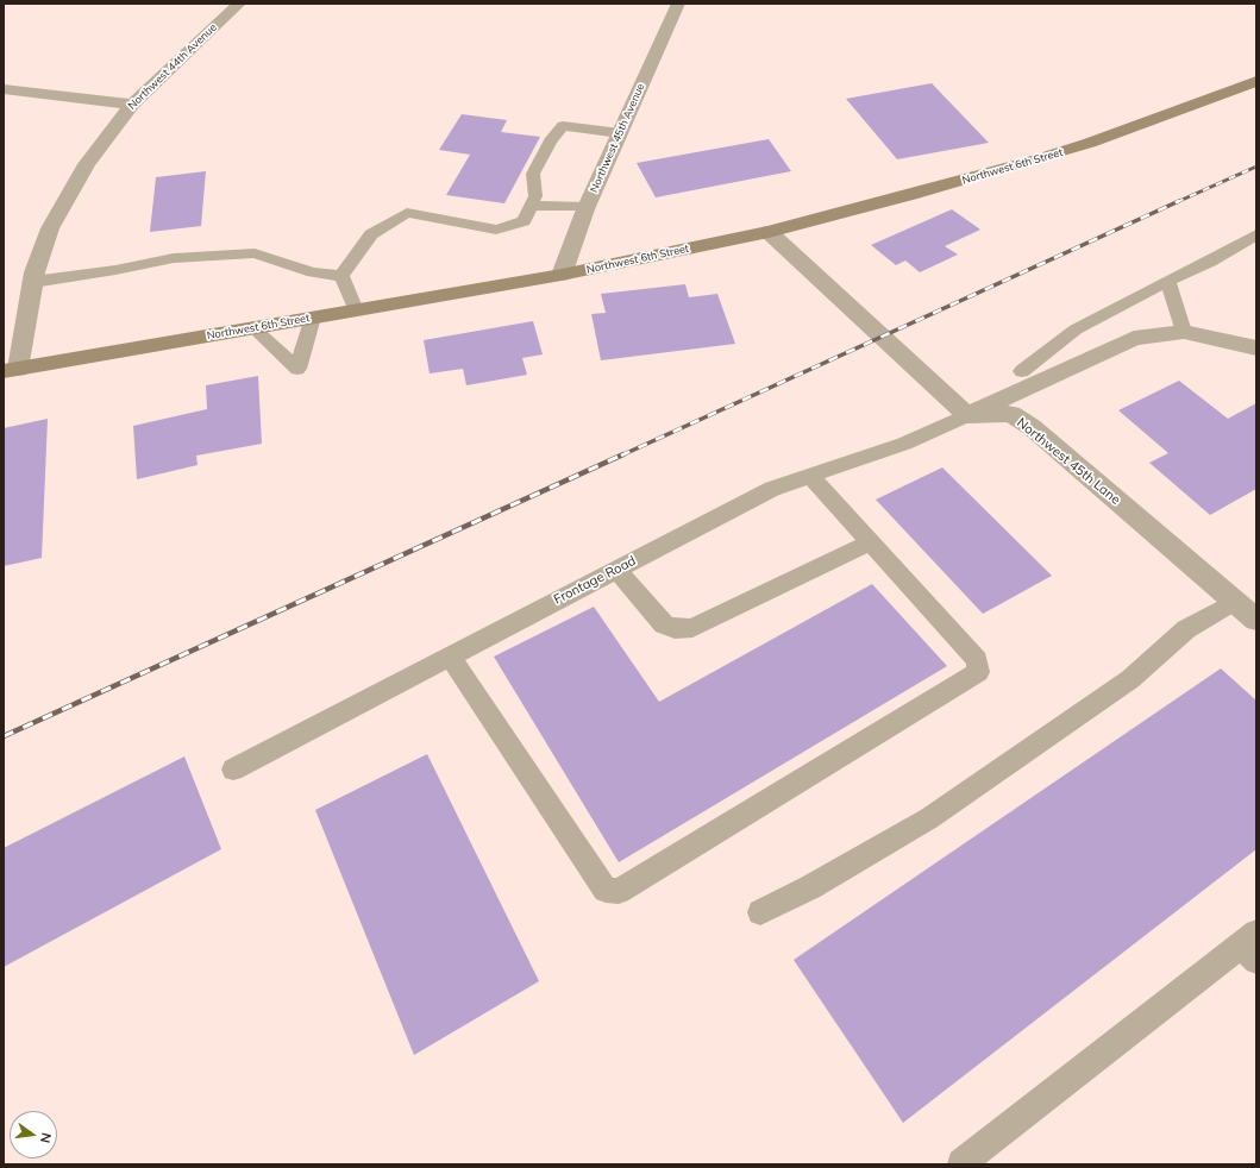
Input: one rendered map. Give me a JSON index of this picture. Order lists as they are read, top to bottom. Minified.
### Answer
{"streets":{"main road":["Northwest 6th Street"],"street":["Northwest 44th Avenue","Northwest 45th Avenue","Northwest 45th Lane"],"lane":["Frontage Road"]},"crossings":[["Northwest 44th Avenue","Northwest 6th Street"],["Northwest 45th Avenue","Northwest 6th Street"],["Northwest 45th Lane","Frontage Road"]],"north":"right"}
